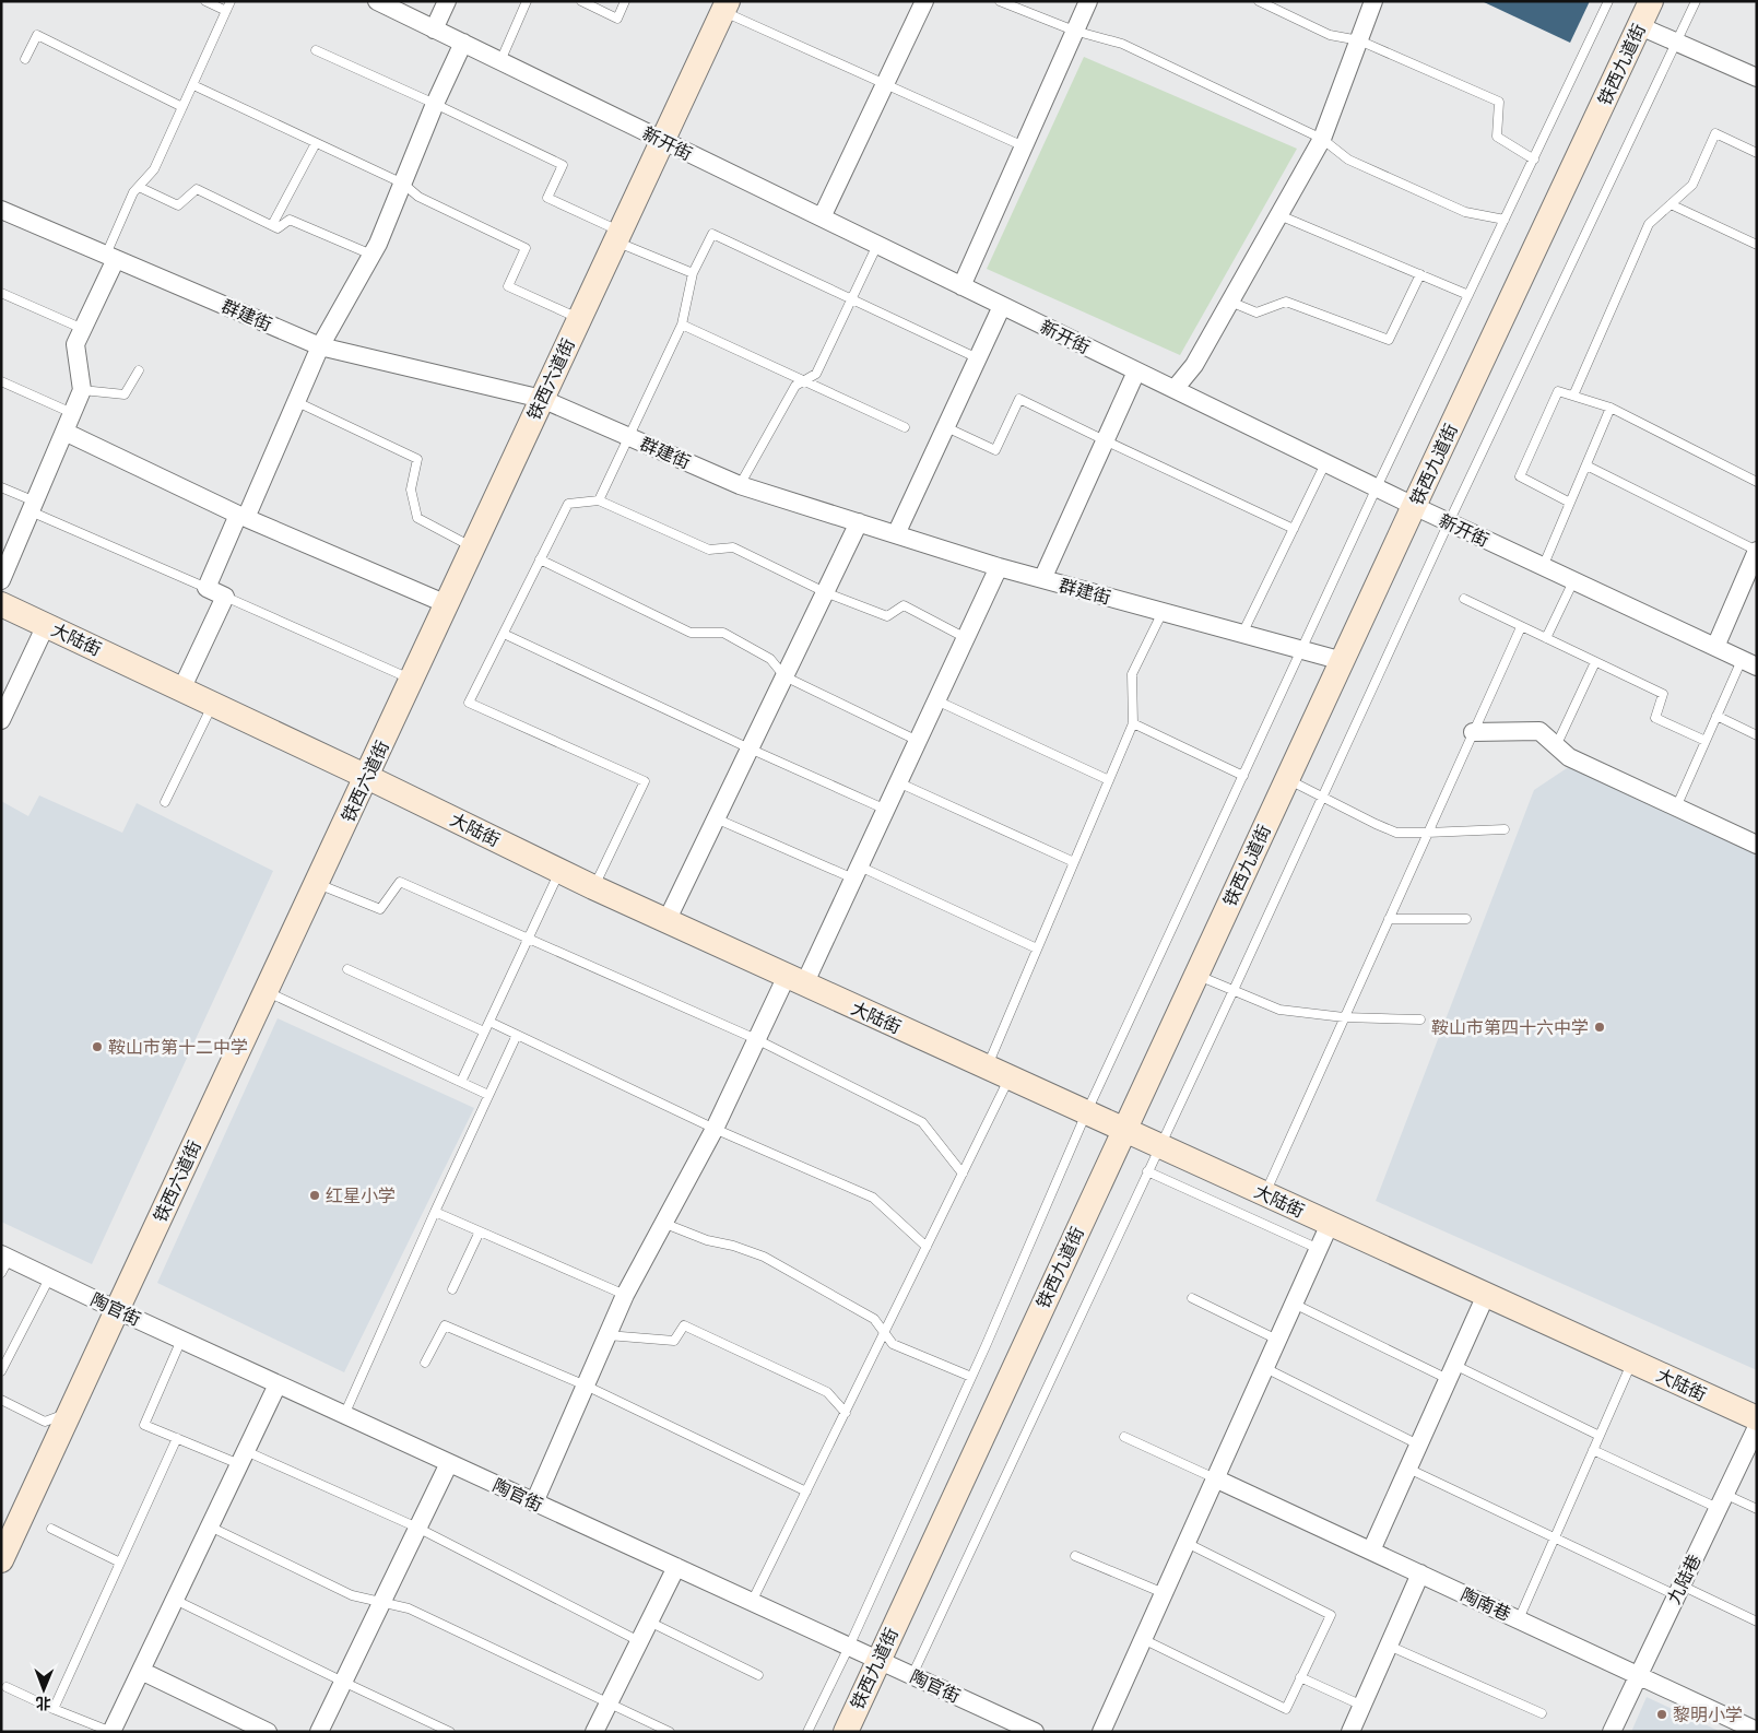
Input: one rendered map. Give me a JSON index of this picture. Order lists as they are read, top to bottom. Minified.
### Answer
{"streets":{"main road":["铁西九道街","铁西六道街","大陆街"],"street":["新开街","群建街","陶官街","九陆巷","陶南巷"]},"crossings":[["铁西九道街","新开街"],["铁西九道街","群建街"],["铁西九道街","大陆街"],["铁西九道街","陶官街"],["新开街","铁西六道街"],["群建街","铁西六道街"],["铁西六道街","大陆街"],["铁西六道街","陶官街"],["九陆巷","陶南巷"]],"places":["鞍山市第四十六中学","鞍山市第十二中学","红星小学","黎明小学"],"north":"bottom"}
